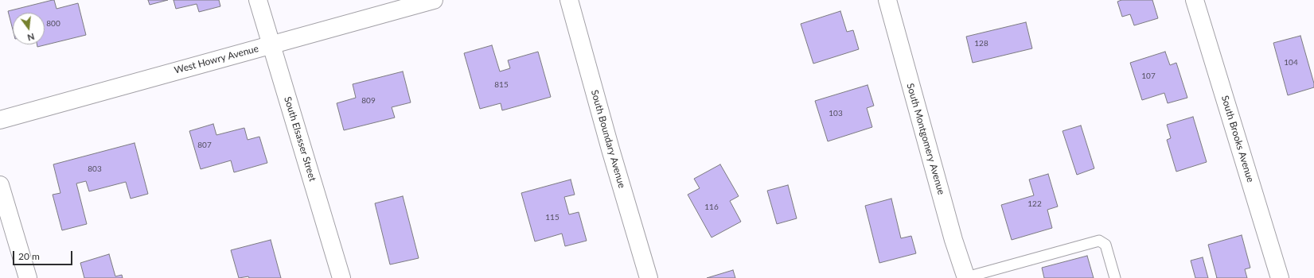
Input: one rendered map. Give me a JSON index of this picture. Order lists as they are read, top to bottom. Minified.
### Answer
{"streets":{"street":["West Howry Avenue","South Elsasser Street","South Boundary Avenue","South Montgomery Avenue","South Brooks Avenue"]},"crossings":[["West Howry Avenue","South Elsasser Street"]],"house_numbers":["800","128","104","107","815","809","103","807","803","122","116","115"],"scale_bar":"20 m","north":"bottom"}
